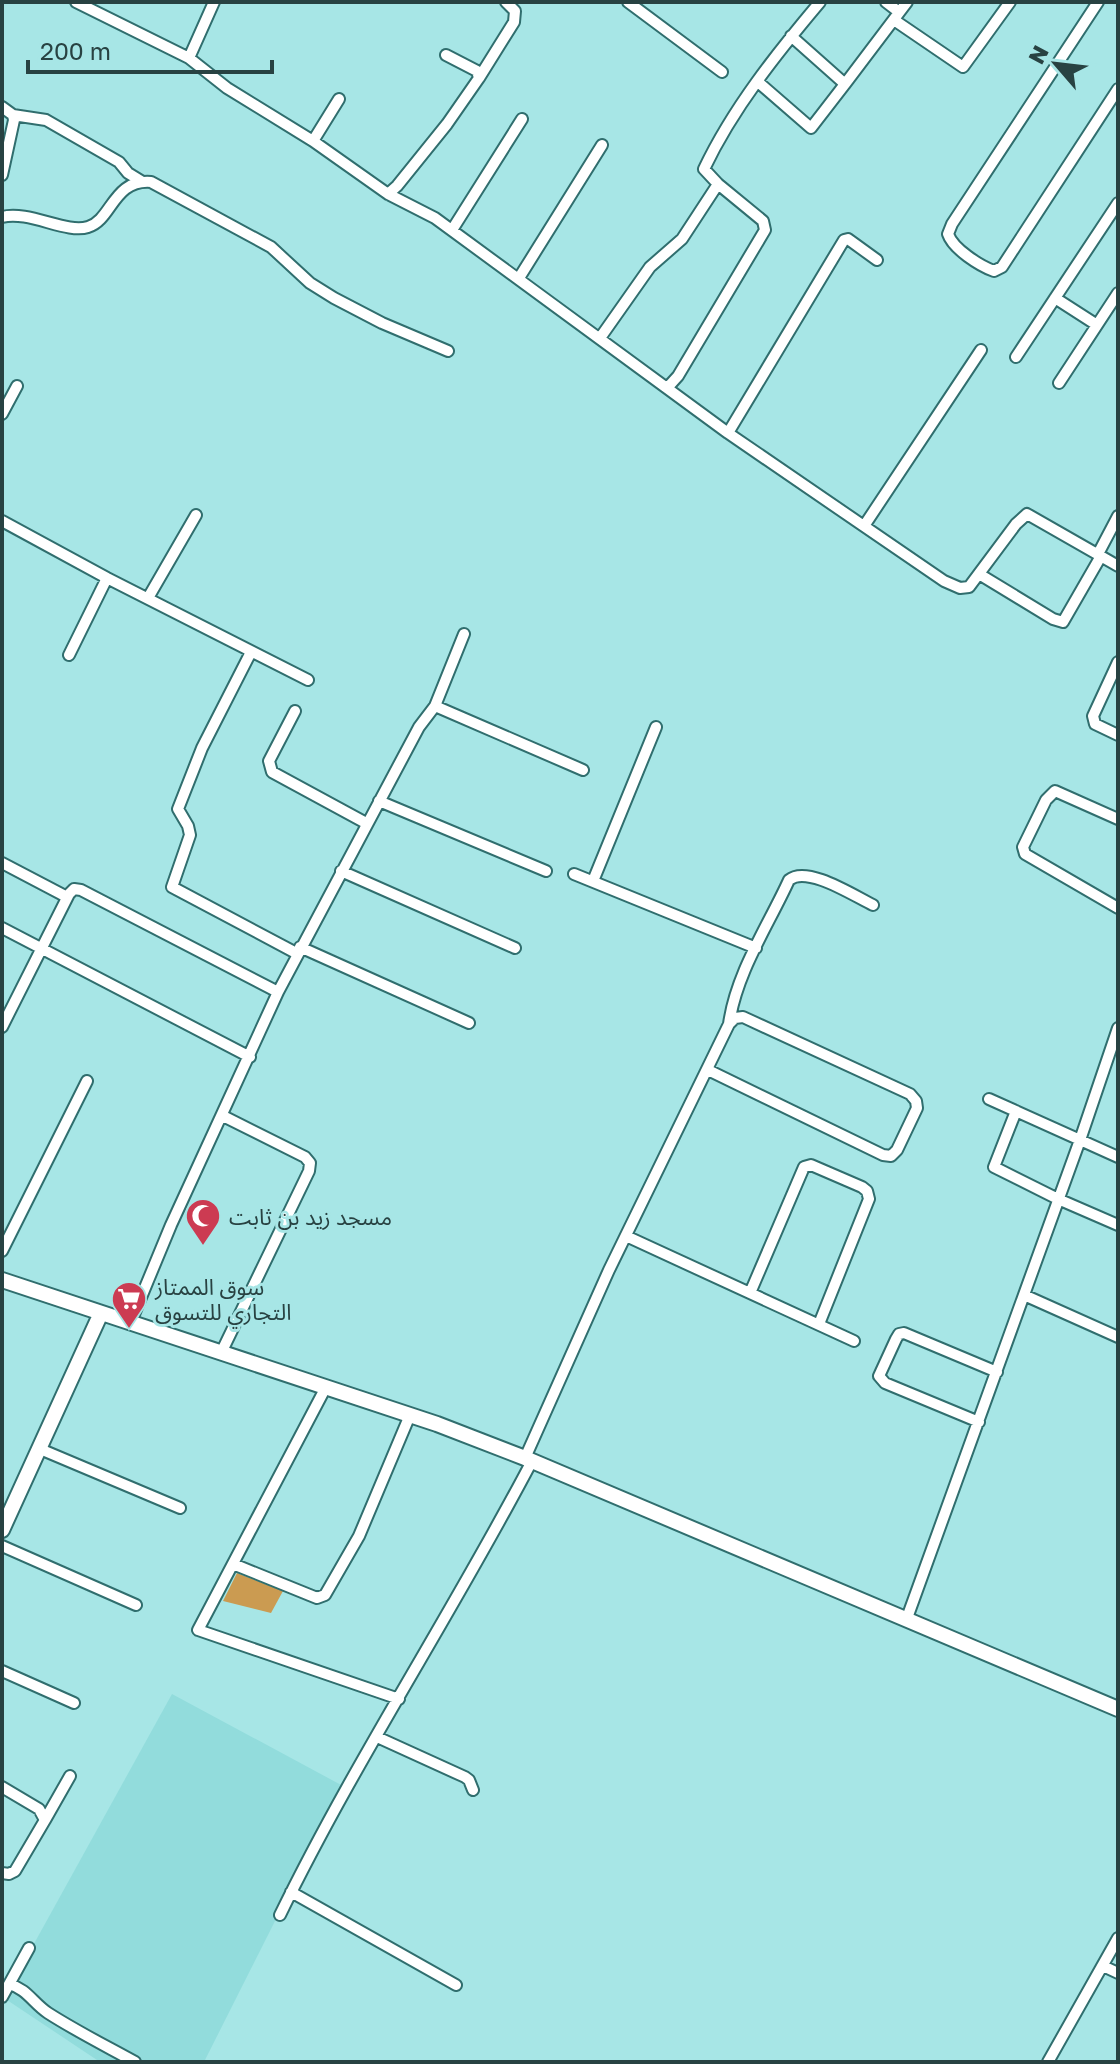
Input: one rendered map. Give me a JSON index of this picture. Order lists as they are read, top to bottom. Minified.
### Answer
{"places":{"mosque":["مسجد زيد بن ثابت"],"supermarket":["سوق الممتاز التجاري للتسوق"]},"scale_bar":"200 m","north":"top left"}
